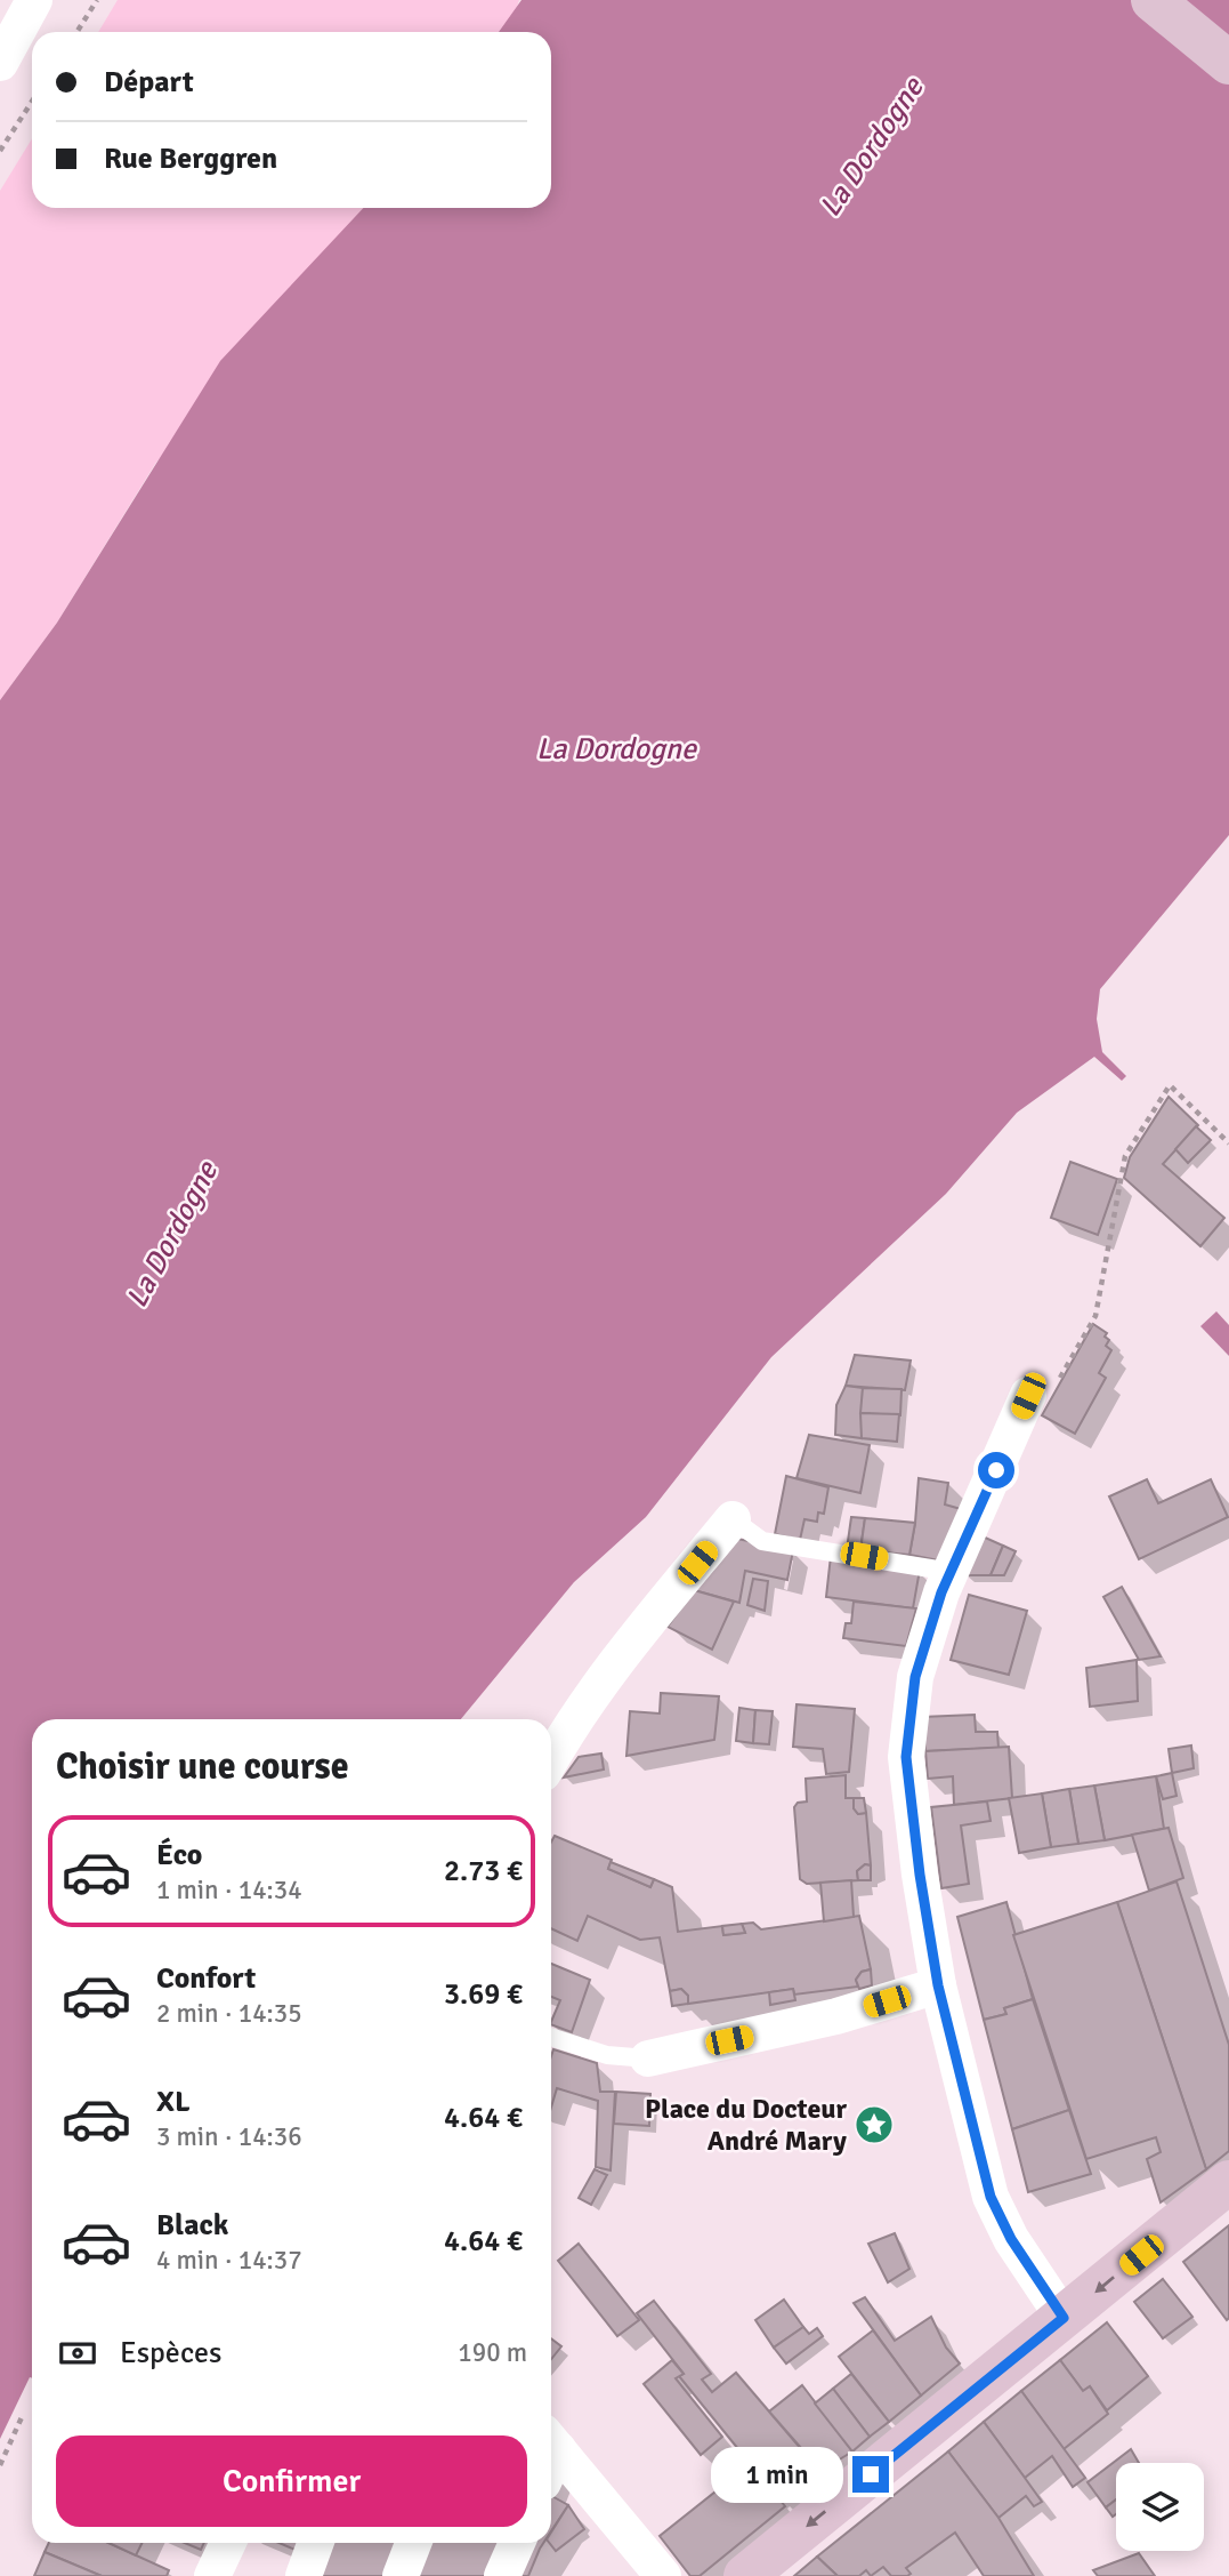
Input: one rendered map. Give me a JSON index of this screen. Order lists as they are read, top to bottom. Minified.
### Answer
{"water":["La Dordogne"],"places":{"place":["Place du Docteur André Mary"]},"page":{"banner":["Départ","Rue Berggren"],"heading":"Choisir une course","list":[{"name":"Éco","note":"1 min · 14:34","value":"2.73 €"},{"name":"Confort","note":"2 min · 14:35","value":"3.69 €"},{"name":"XL","note":"3 min · 14:36","value":"4.64 €"},{"name":"Black","note":"4 min · 14:37","value":"4.64 €"}],"pay":["Espèces","190 m"],"buttons":"Confirmer","bubble":"1 min"}}
